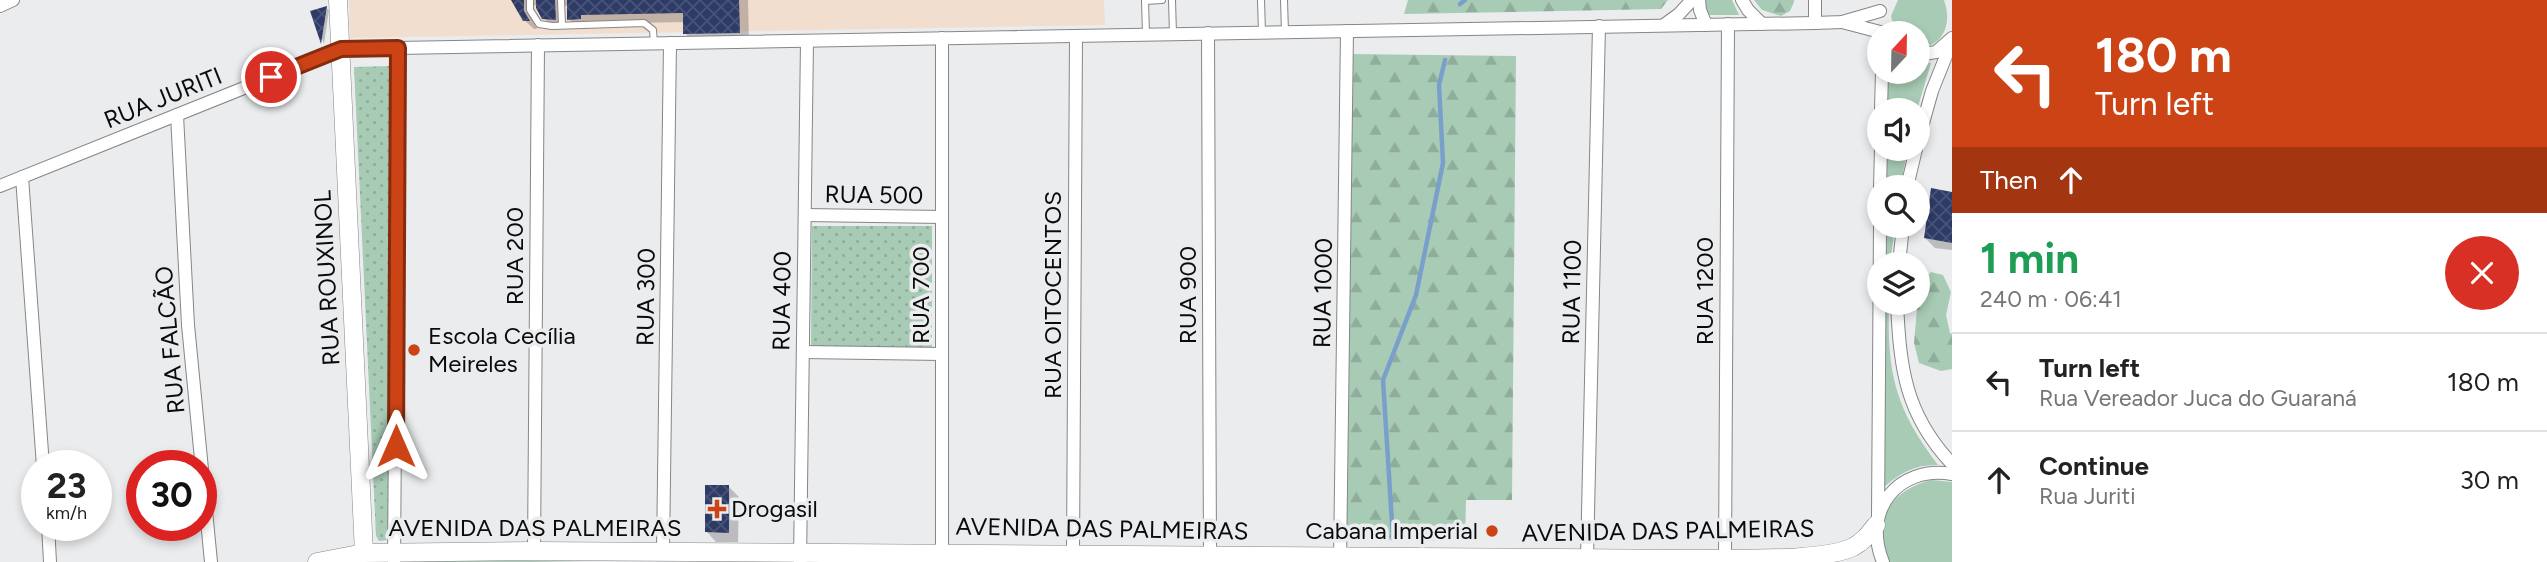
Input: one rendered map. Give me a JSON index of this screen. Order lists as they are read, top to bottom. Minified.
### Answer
{"streets":{"street":["RUA JURITI","RUA 500","RUA 200","RUA ROUXINOL","RUA 1200","RUA 1100","RUA 1000","RUA 700","RUA OITOCENTOS","RUA 900","RUA 300","RUA 400","RUA FALCÃO","AVENIDA DAS PALMEIRAS"]},"crossings":[["RUA JURITI","RUA ROUXINOL"],["RUA JURITI","RUA FALCÃO"],["RUA 500","RUA 700"],["RUA 500","RUA 400"],["RUA 200","AVENIDA DAS PALMEIRAS"],["RUA ROUXINOL","AVENIDA DAS PALMEIRAS"],["RUA 1200","AVENIDA DAS PALMEIRAS"],["RUA 1100","AVENIDA DAS PALMEIRAS"],["RUA 1000","AVENIDA DAS PALMEIRAS"],["RUA 700","AVENIDA DAS PALMEIRAS"],["RUA OITOCENTOS","AVENIDA DAS PALMEIRAS"],["RUA 900","AVENIDA DAS PALMEIRAS"],["RUA 300","AVENIDA DAS PALMEIRAS"],["RUA 400","AVENIDA DAS PALMEIRAS"]],"places":{"other":["Escola Cecília Meireles","Cabana Imperial"],"health":["Drogasil"]},"north":"top","page":{"turn":["180 m","Turn left"],"then":"Then","heading":["1 min","240 m · 06:41"],"list":[{"name":"Turn left","note":"Rua Vereador Juca do Guaraná","value":"180 m"},{"name":"Continue","note":"Rua Juriti","value":"30 m"}],"speed":"23 km/h","limit":"30"}}
